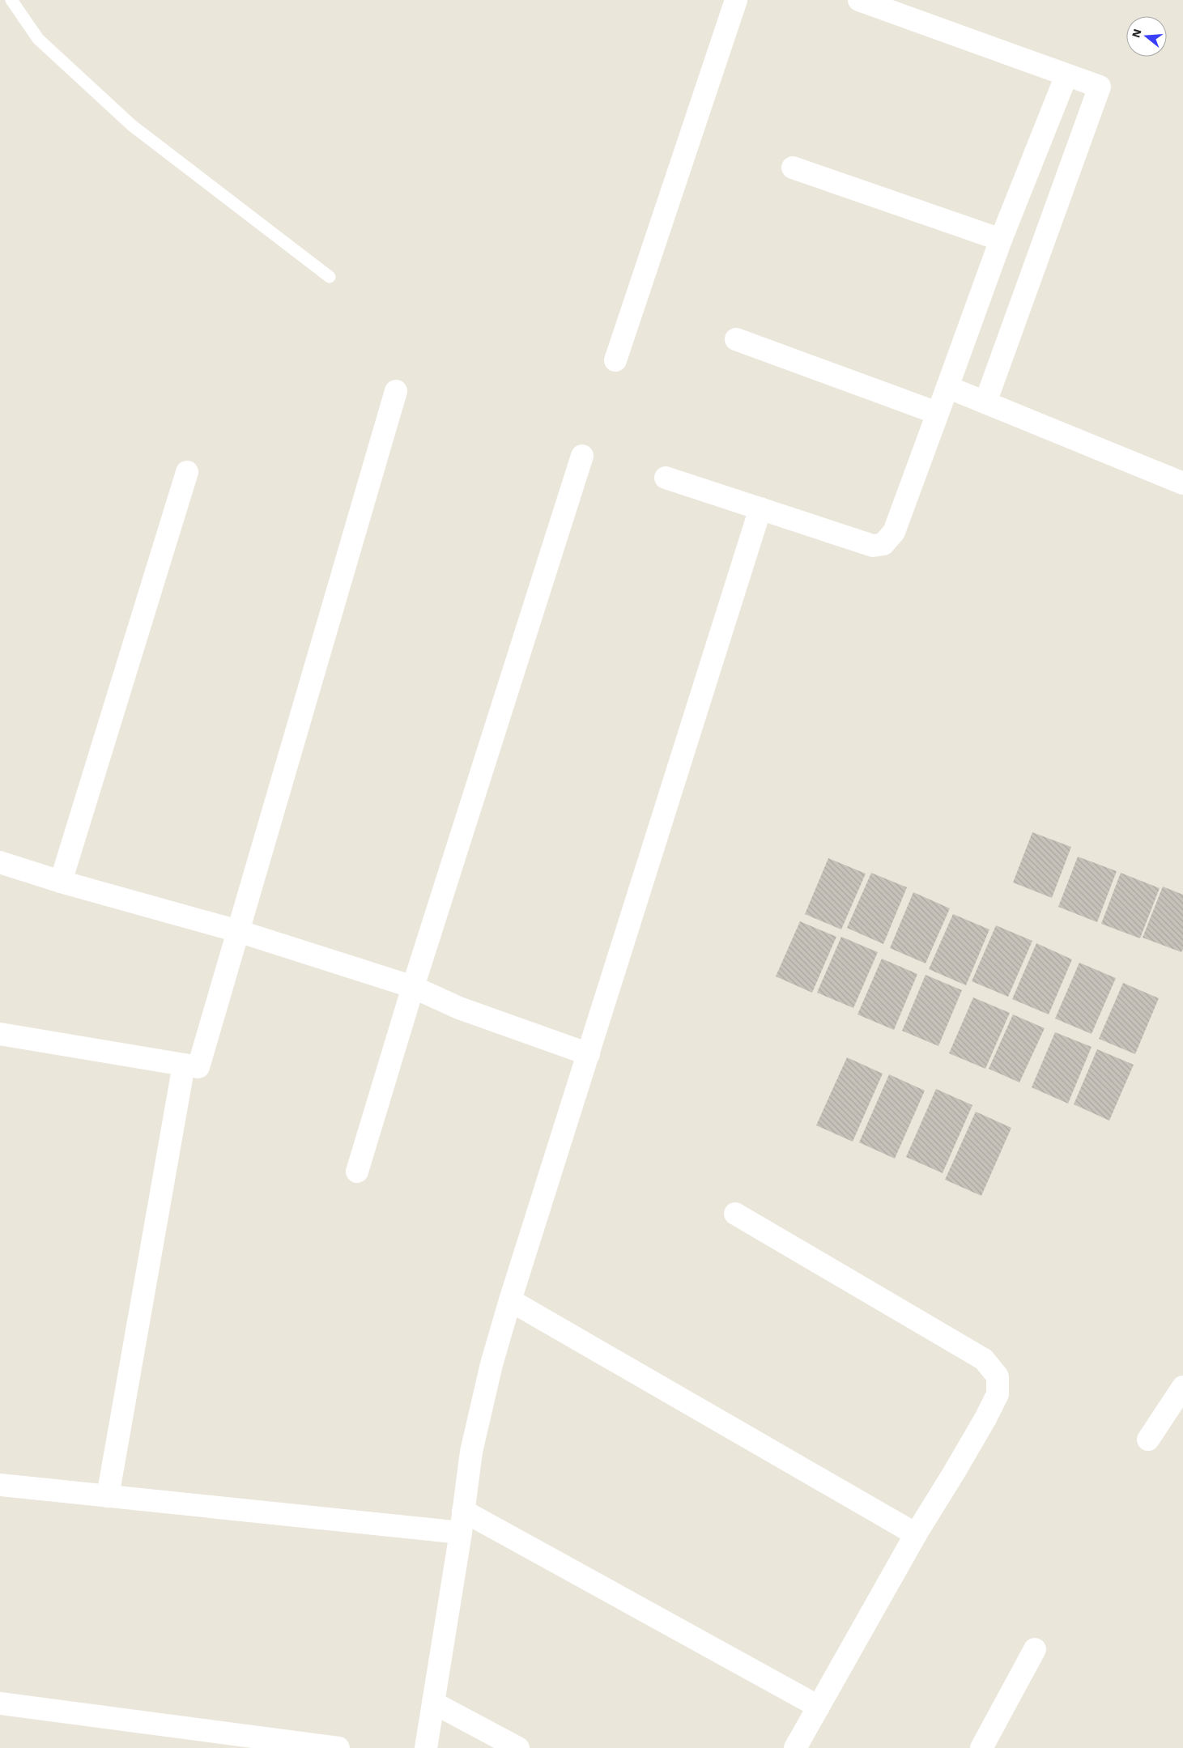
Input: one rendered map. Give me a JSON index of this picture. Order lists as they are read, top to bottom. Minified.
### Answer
{"north":"left"}
